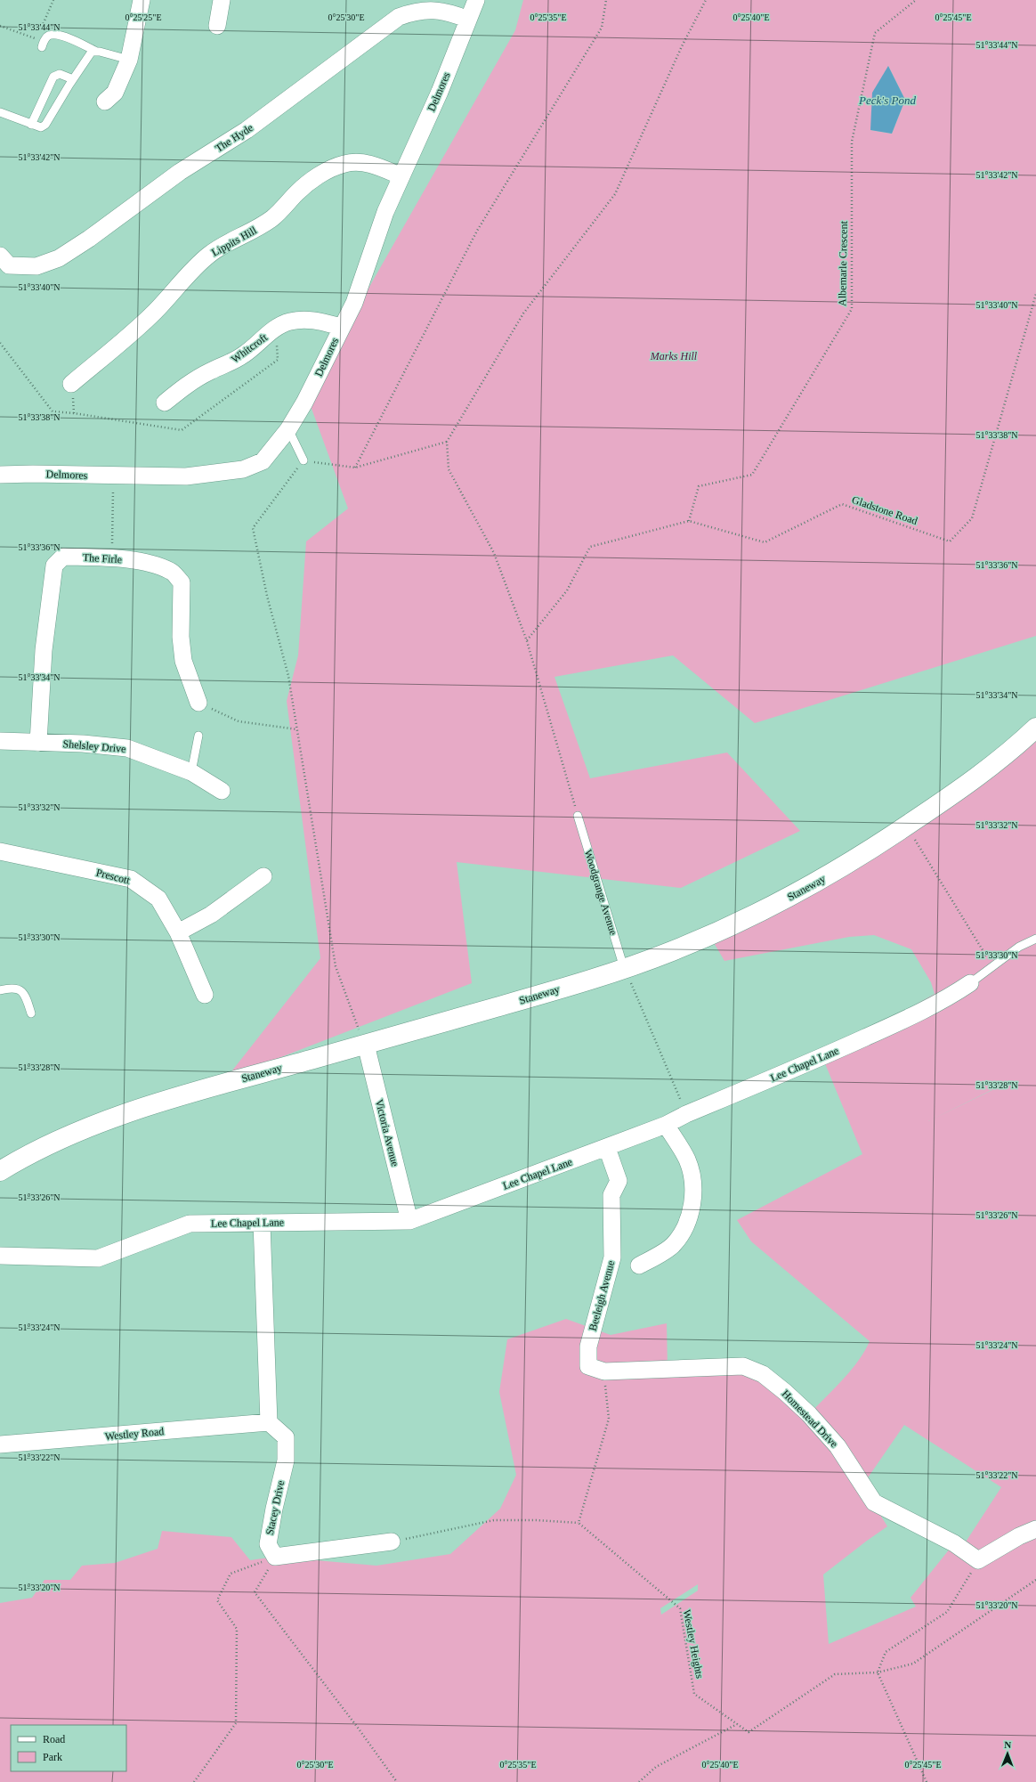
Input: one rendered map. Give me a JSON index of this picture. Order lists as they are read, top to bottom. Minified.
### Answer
{"streets":{"main road":["Staneway"],"street":["Delmores","The Hyde","Lippits Hill","Whitcroft","The Firle","Shelsley Drive","Prescott","Lee Chapel Lane","Victoria Avenue","Beeleigh Avenue","Homestead Drive","Westley Road","Stacey Drive"],"lane":["Woodgrange Avenue"],"path":["Albemarle Crescent","Gladstone Road","Westley Heights"]},"crossings":[["Delmores","The Hyde"],["Delmores","Lippits Hill"],["Delmores","Whitcroft"],["Albemarle Crescent","Gladstone Road"],["The Firle","Shelsley Drive"],["Staneway","Woodgrange Avenue"],["Staneway","Victoria Avenue"],["Lee Chapel Lane","Victoria Avenue"],["Lee Chapel Lane","Beeleigh Avenue"],["Beeleigh Avenue","Homestead Drive"],["Westley Road","Stacey Drive"]],"water":["Peck's Pond"],"parks":["Marks Hill"],"legend":["Road","Park"],"north":"top","coordinates":["0°25'25\"E","0°25'30\"E","0°25'35\"E","0°25'40\"E","0°25'45\"E","51°33'44\"N","51°33'42\"N","51°33'40\"N","51°33'38\"N","51°33'36\"N","51°33'34\"N","51°33'32\"N","51°33'30\"N","51°33'28\"N","51°33'26\"N","51°33'24\"N","51°33'22\"N","51°33'20\"N"]}
